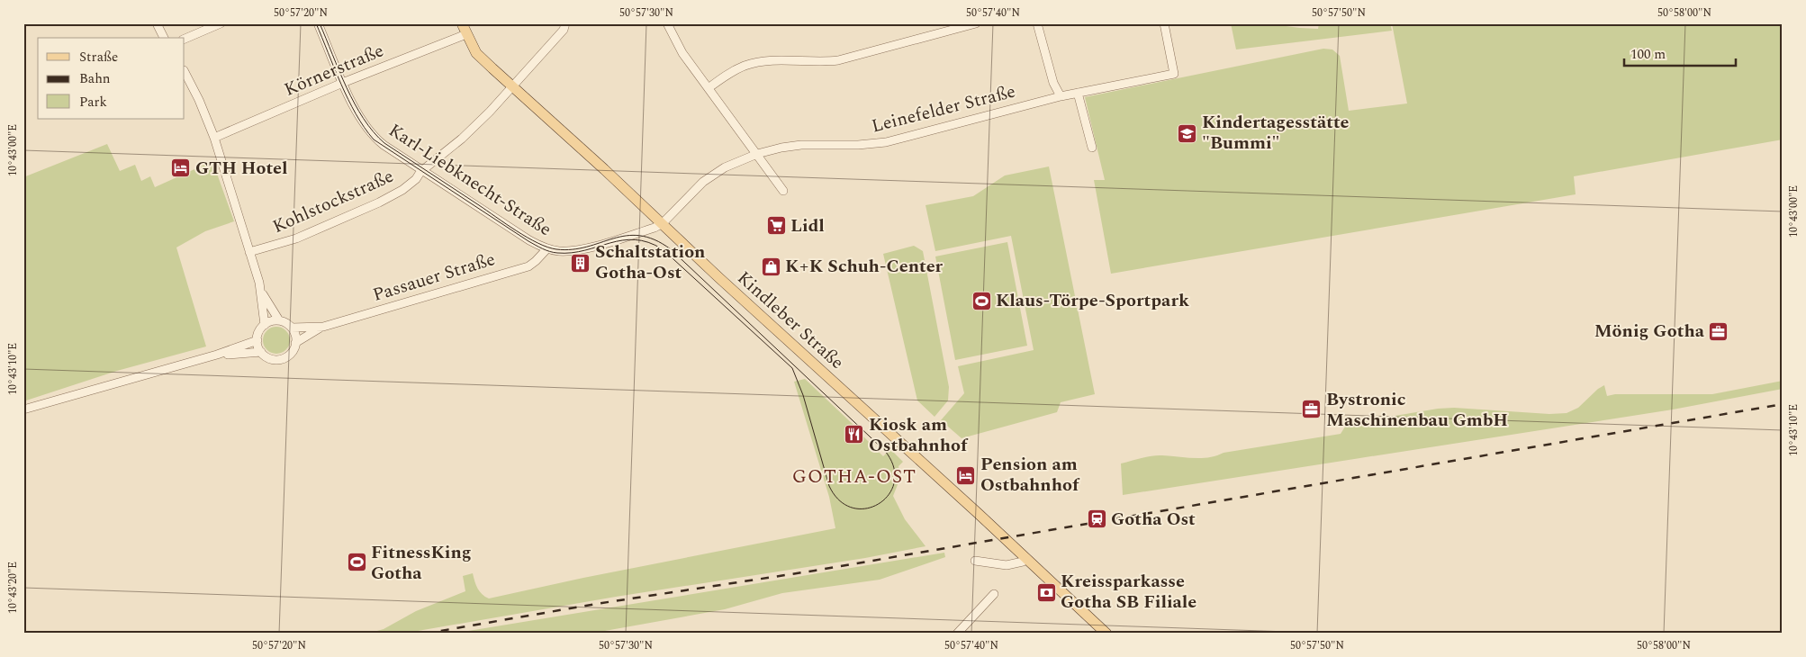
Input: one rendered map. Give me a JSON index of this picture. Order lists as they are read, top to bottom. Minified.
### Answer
{"streets":{"main road":["Kindleber Straße"],"street":["Körnerstraße","Leinefelder Straße","Karl-Liebknecht-Straße","Kohlstockstraße","Passauer Straße"]},"crossings":[["Körnerstraße","Karl-Liebknecht-Straße"],["Körnerstraße","Kindleber Straße"],["Leinefelder Straße","Karl-Liebknecht-Straße"],["Leinefelder Straße","Kindleber Straße"],["Karl-Liebknecht-Straße","Kohlstockstraße"],["Karl-Liebknecht-Straße","Passauer Straße"],["Karl-Liebknecht-Straße","Kindleber Straße"],["Kohlstockstraße","Kindleber Straße"]],"districts":["GOTHA-OST"],"places":{"school or university":["Kindertagesstätte \"Bummi\""],"hotel":["GTH Hotel","Pension am Ostbahnhof"],"supermarket":["Lidl"],"building":["Schaltstation Gotha-Ost"],"shop":["K+K Schuh-Center"],"sports":["Klaus-Törpe-Sportpark","FitnessKing Gotha"],"office":["Mönig Gotha","Bystronic Maschinenbau GmbH"],"restaurant":["Kiosk am Ostbahnhof"],"station":["Gotha Ost"],"bank":["Kreissparkasse Gotha SB Filiale"]},"legend":["Straße","Bahn","Park"],"scale_bar":"100 m","coordinates":["50°57'20\"N","50°57'30\"N","50°57'40\"N","50°57'50\"N","50°58'00\"N","10°43'00\"E","10°43'10\"E","10°43'20\"E"]}
